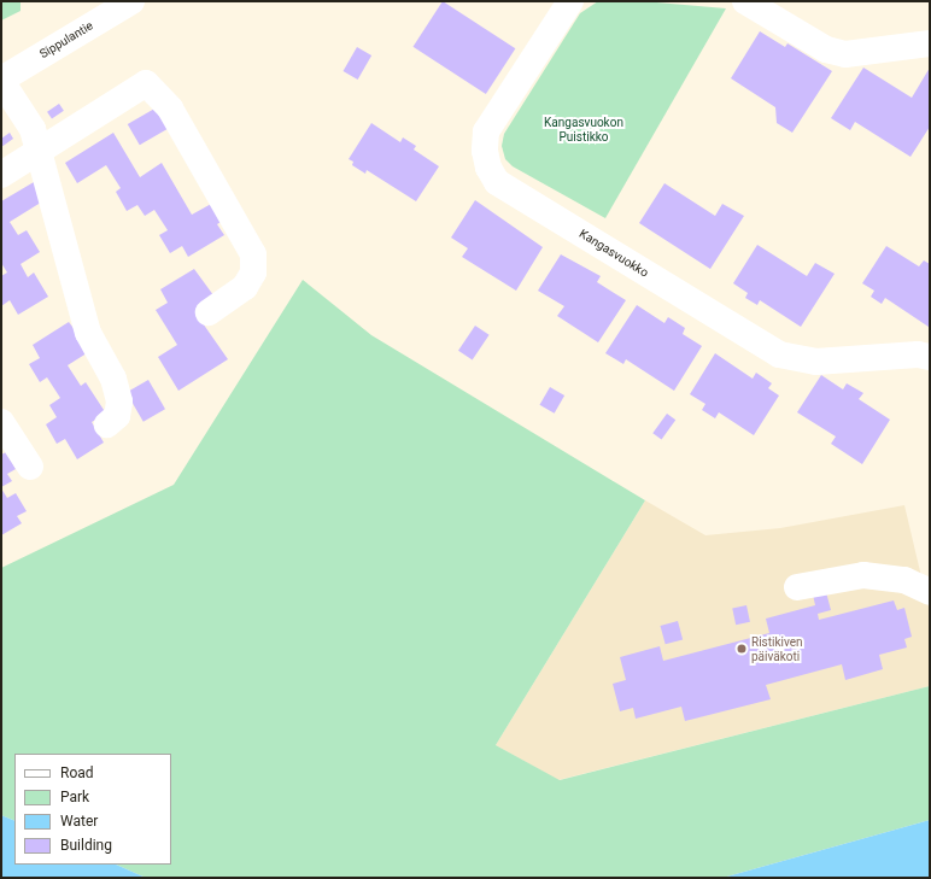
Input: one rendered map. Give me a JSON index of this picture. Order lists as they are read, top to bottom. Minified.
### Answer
{"streets":{"street":["Sippulantie","Kangasvuokko"]},"parks":["Kangasvuokon Puistikko"],"places":["Ristikiven päiväkoti"],"legend":["Road","Park","Water","Building"]}
